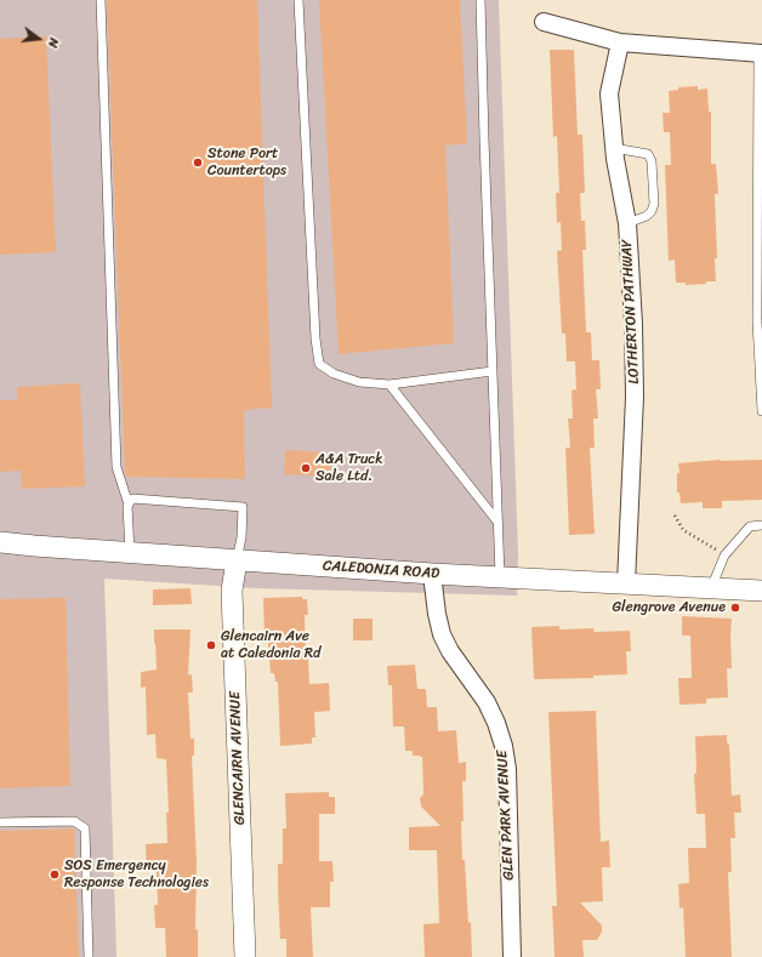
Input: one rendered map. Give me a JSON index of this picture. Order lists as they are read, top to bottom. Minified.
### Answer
{"streets":{"street":["LOTHERTON PATHWAY","CALEDONIA ROAD","GLENCAIRN AVENUE","GLEN PARK AVENUE"]},"crossings":[["LOTHERTON PATHWAY","CALEDONIA ROAD"],["CALEDONIA ROAD","GLENCAIRN AVENUE"],["CALEDONIA ROAD","GLEN PARK AVENUE"]],"places":["Stone Port Countertops","A&A Truck Sale Ltd.","Glengrove Avenue","Glencairn Ave at Caledonia Rd","SOS Emergency Response Technologies"],"north":"right"}
